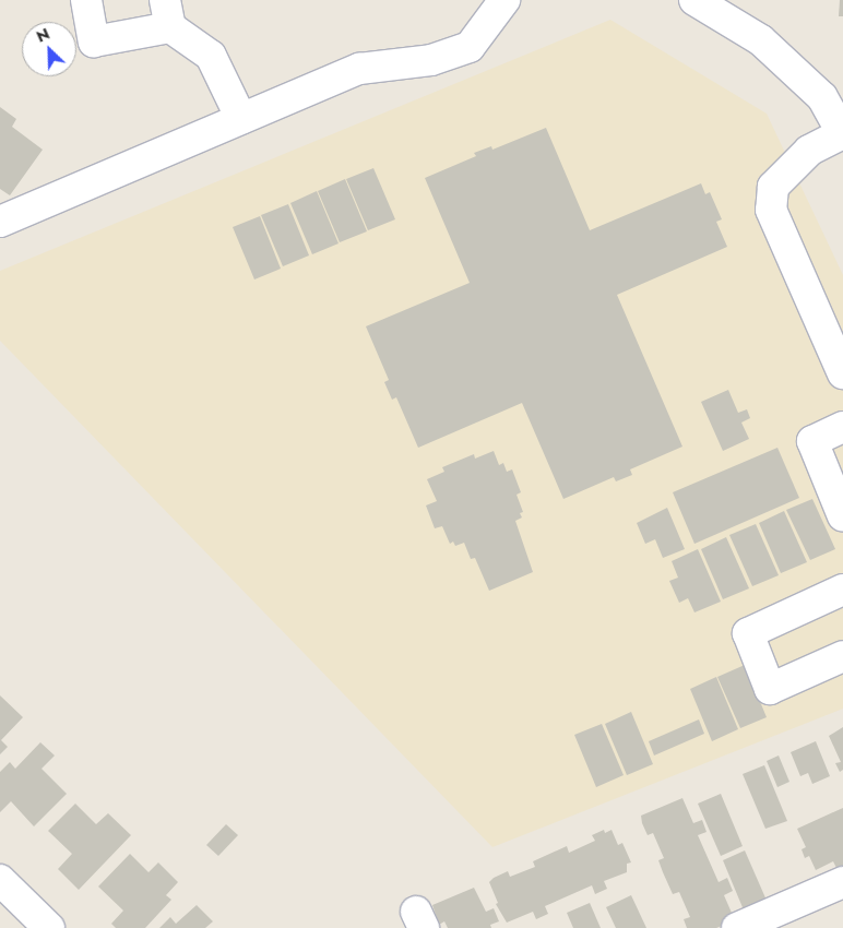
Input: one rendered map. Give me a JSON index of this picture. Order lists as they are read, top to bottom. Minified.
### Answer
{"north":"top left"}
